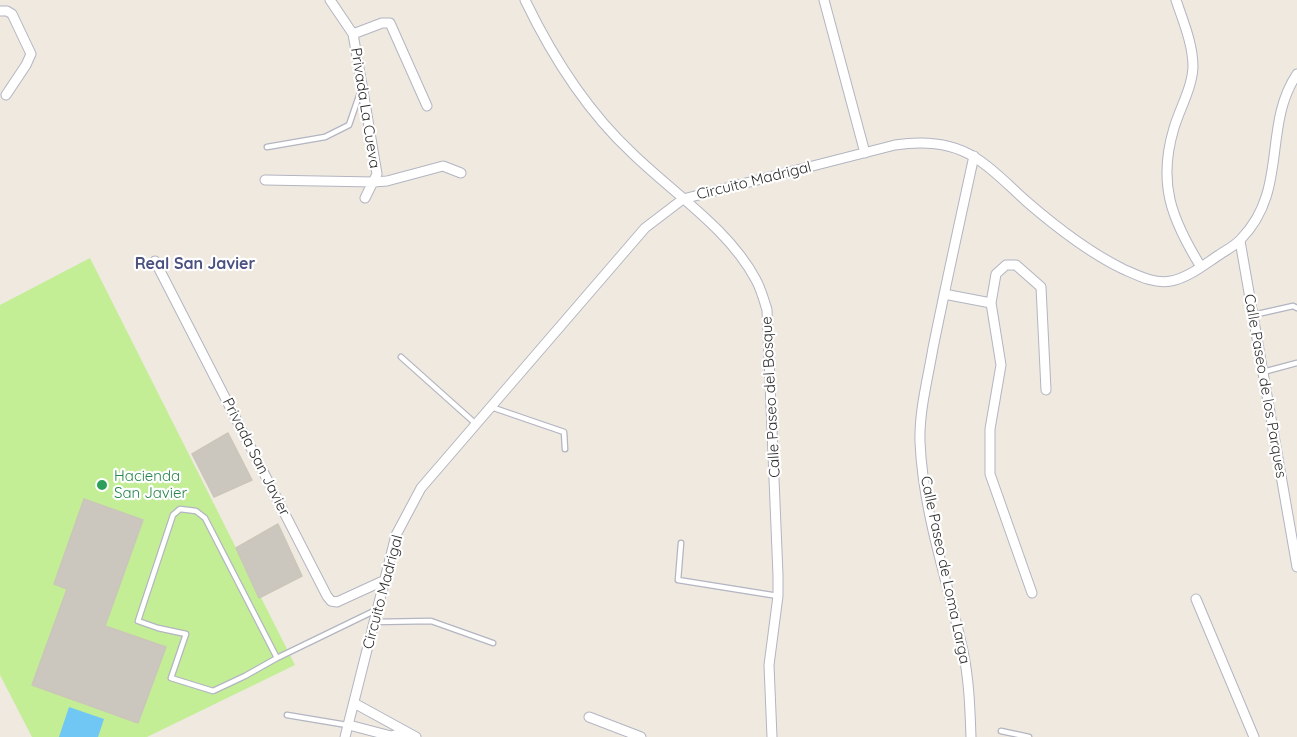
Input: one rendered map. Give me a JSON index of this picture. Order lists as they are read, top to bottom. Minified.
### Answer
{"streets":{"street":["Privada La Cueva","Circuito Madrigal","Calle Paseo de los Parques","Calle Paseo del Bosque","Privada San Javier","Calle Paseo de Loma Larga"]},"crossings":[["Circuito Madrigal","Calle Paseo de los Parques"],["Circuito Madrigal","Calle Paseo del Bosque"],["Circuito Madrigal","Privada San Javier"],["Circuito Madrigal","Calle Paseo de Loma Larga"]],"districts":["Real San Javier"],"places":["Hacienda San Javier"]}
